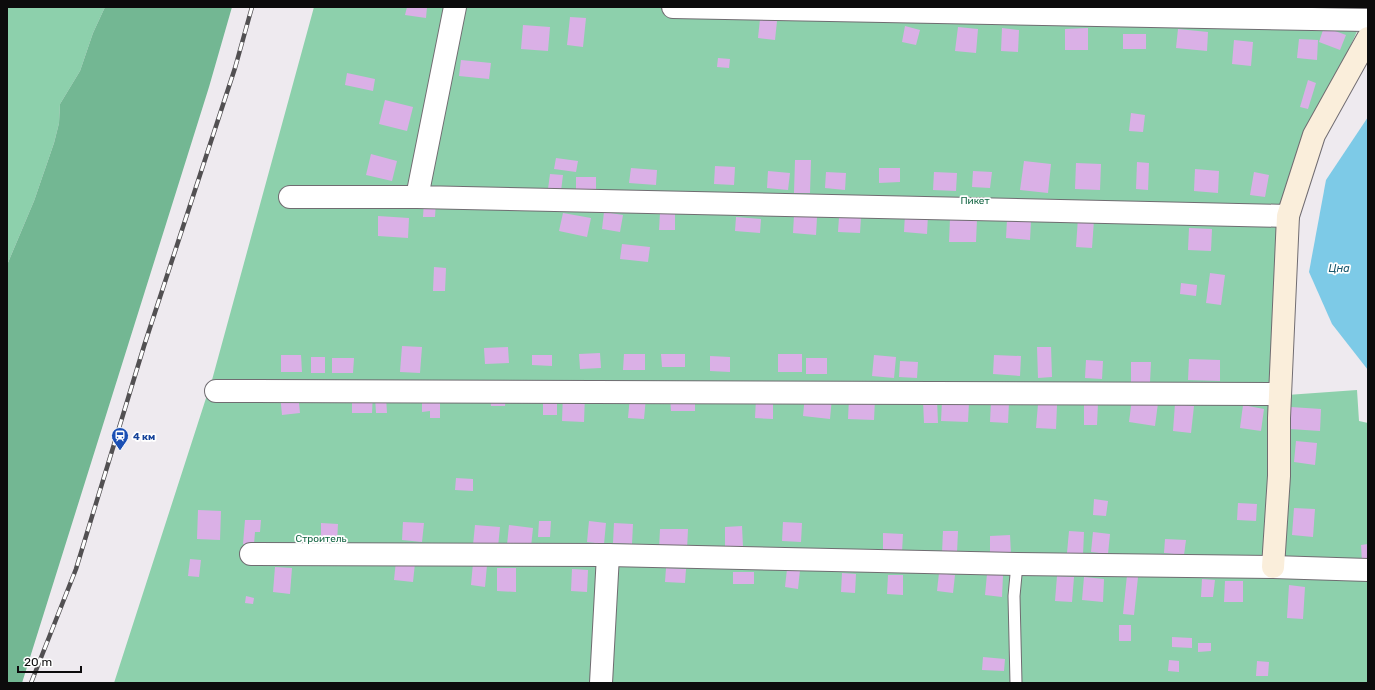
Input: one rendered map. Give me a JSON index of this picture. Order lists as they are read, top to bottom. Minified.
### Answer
{"water":["Цна"],"parks":["Пикет","Строитель"],"places":{"station":["4 км"]},"scale_bar":"20 m"}
